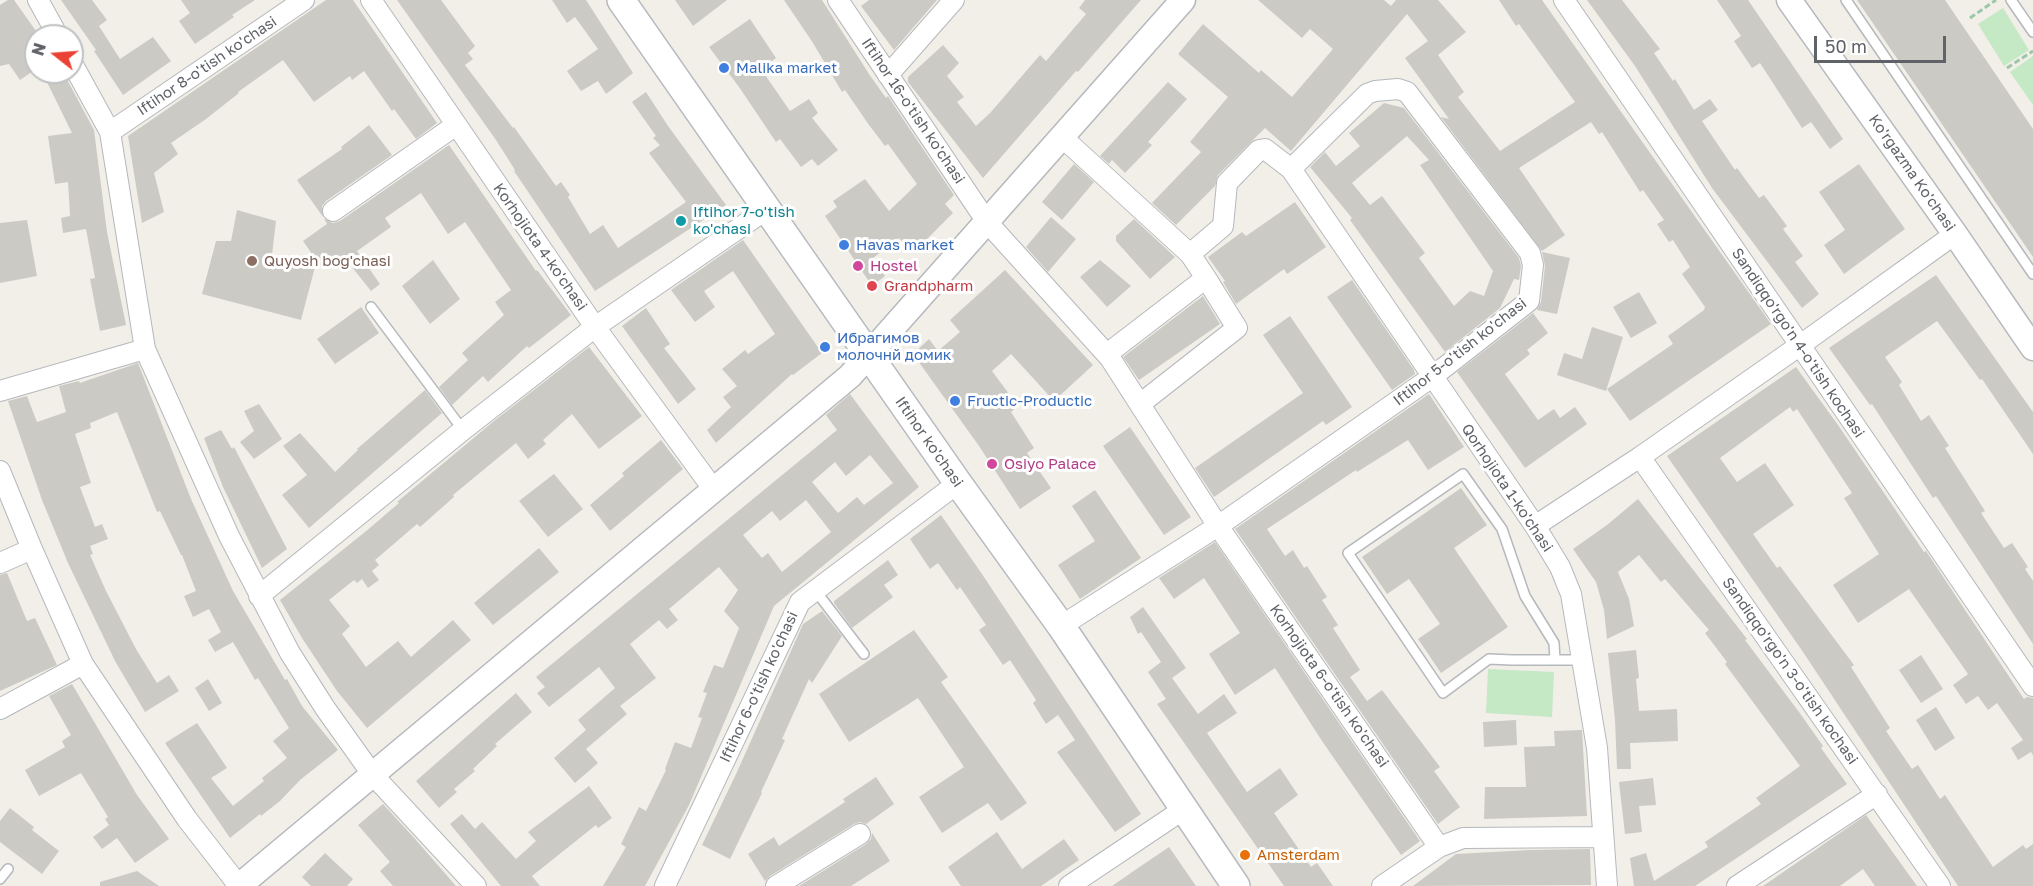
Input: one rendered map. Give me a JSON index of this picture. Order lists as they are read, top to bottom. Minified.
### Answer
{"streets":{"main road":["Iftihor ko'chasi"],"street":["Iftihor 8-o'tish ko'chasi","Iftihor 16-o'tish ko'chasi","Ko'rgazma Ko'chasi","Korhojiota 4-ko'chasi","Sandiqqo'rgo'n 4-o'tish kochasi","Iftihor 5-o'tish ko'chasi","Qorhojiota 1-ko'chasi","Sandiqqo'rgo'n 3-o'tish kochasi","Korhojiota 6-o'tish ko'chasi","Iftihor 6-o'tish ko'chasi"]},"crossings":[["Iftihor 5-o'tish ko'chasi","Iftihor ko'chasi"],["Iftihor 5-o'tish ko'chasi","Qorhojiota 1-ko'chasi"],["Iftihor 5-o'tish ko'chasi","Korhojiota 6-o'tish ko'chasi"],["Iftihor ko'chasi","Iftihor 6-o'tish ko'chasi"]],"places":["Malika market","Iftihor 7-o'tish ko'chasi","Havas market","Quyosh bog'chasi","Hostel","Grandpharm","Ибрагимов молочнй домик","Fructic-Productic","Osiyo Palace","Amsterdam"],"scale_bar":"50 m","north":"left"}
